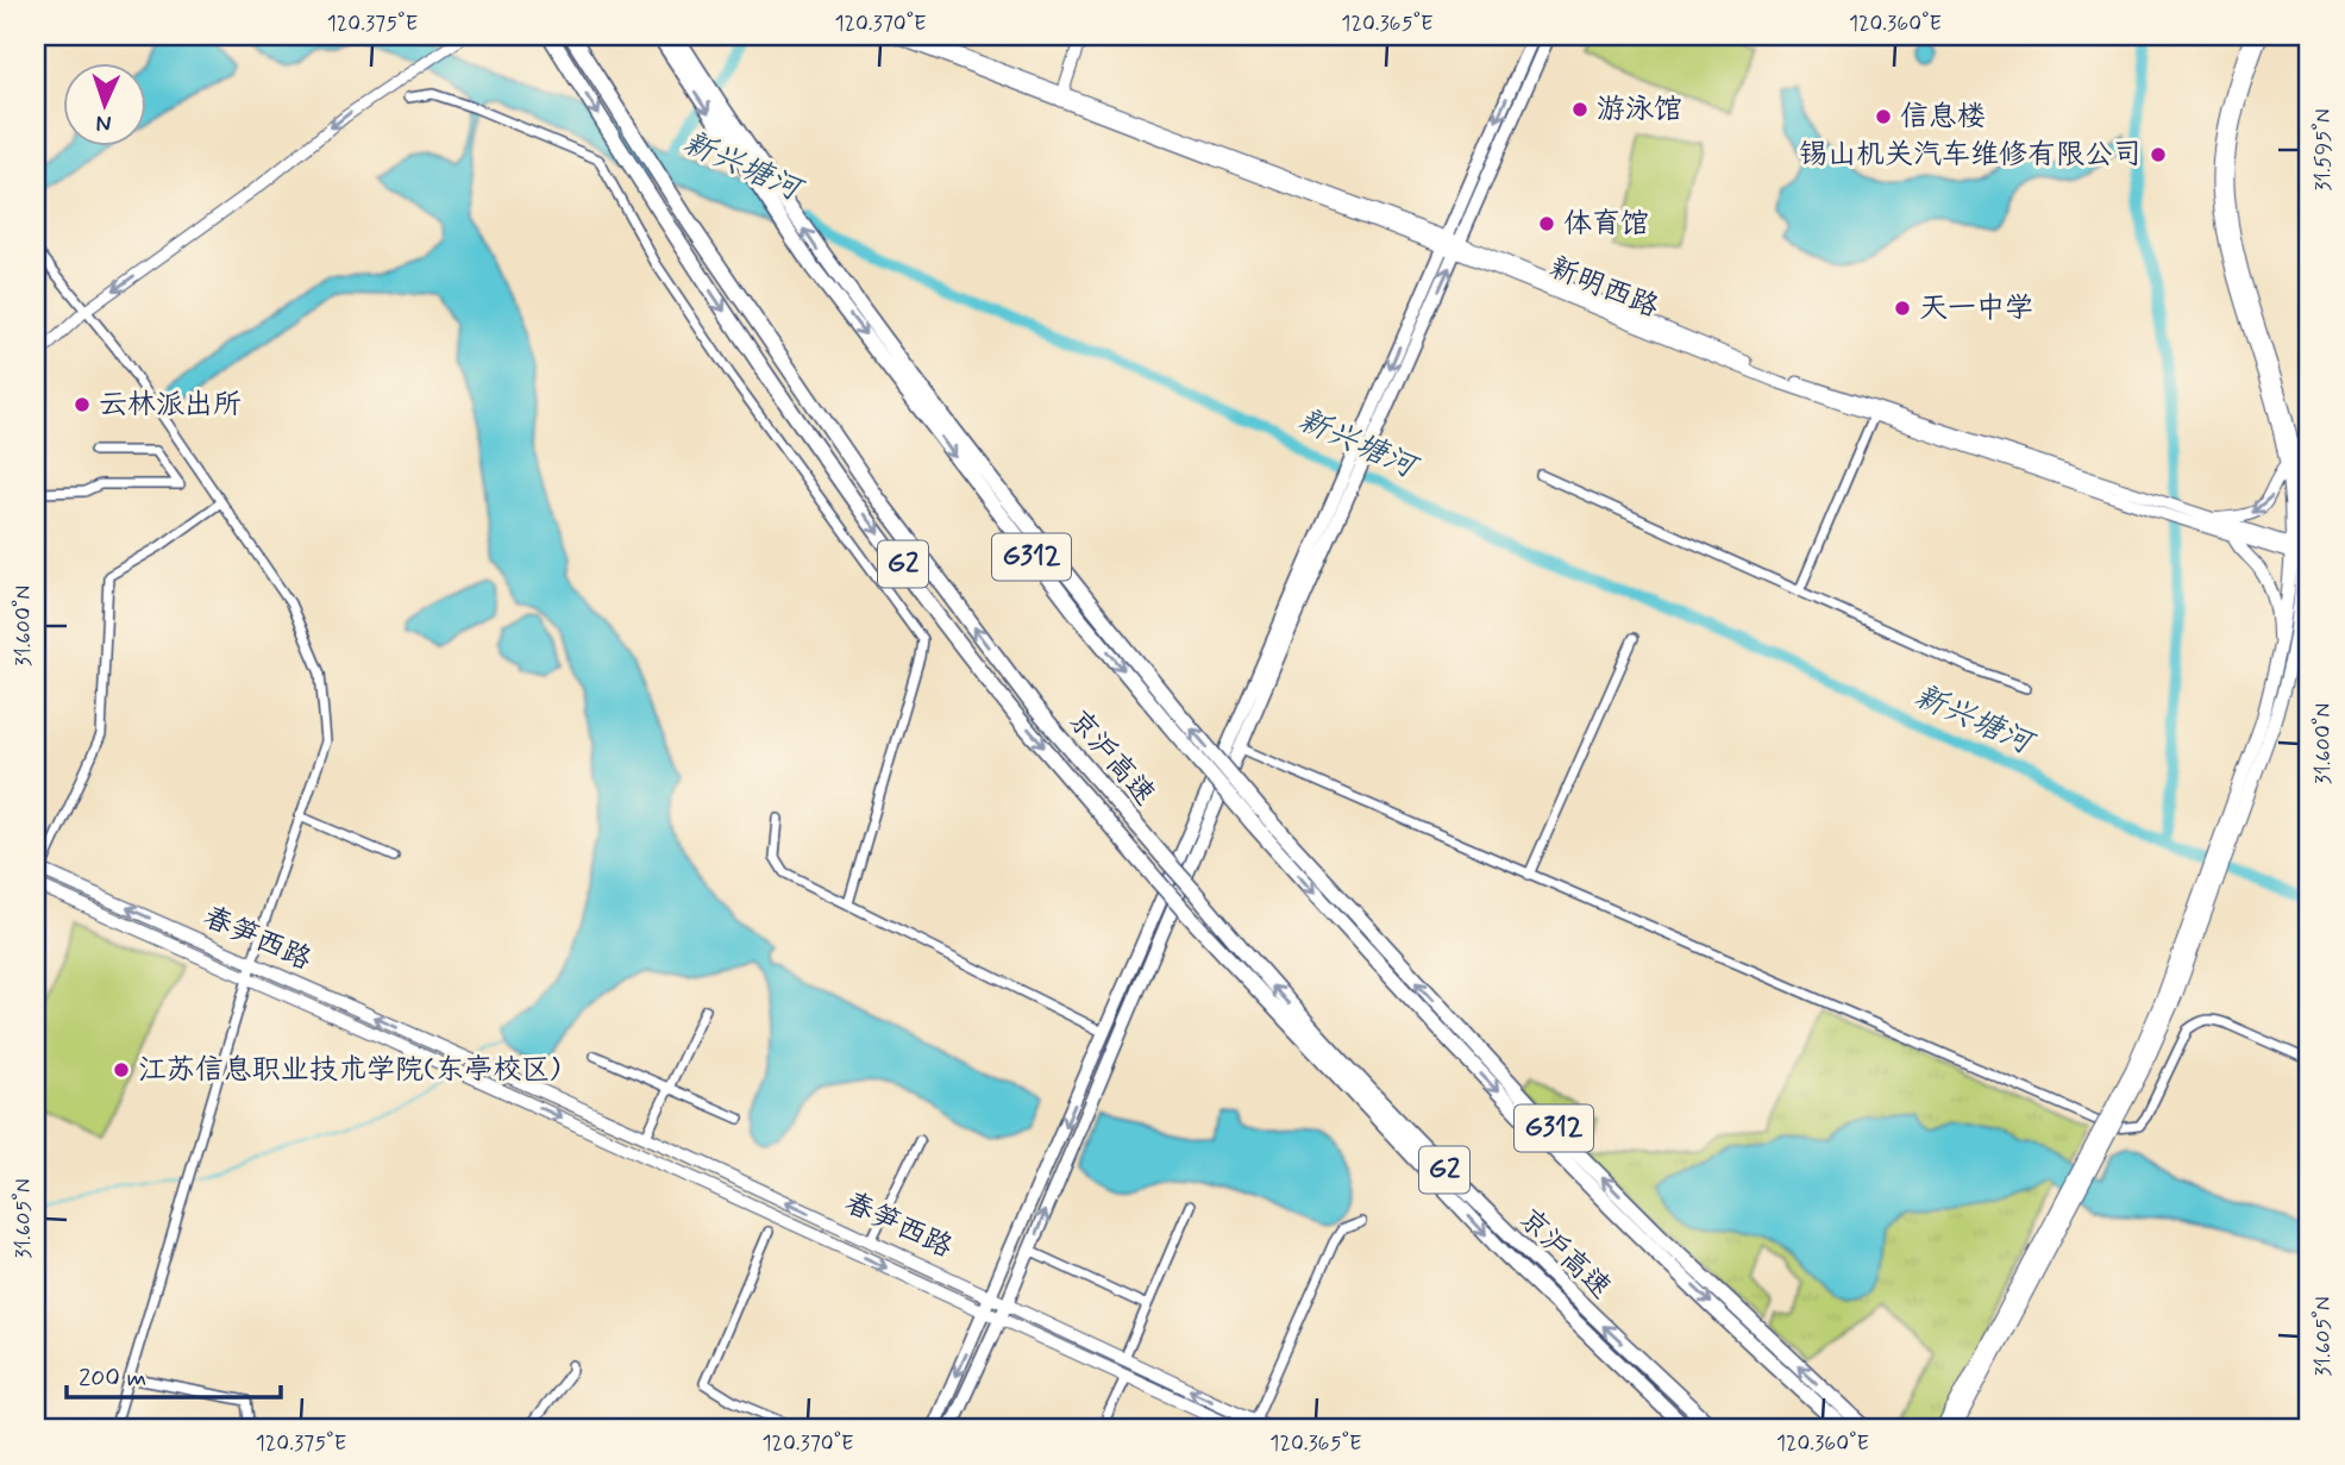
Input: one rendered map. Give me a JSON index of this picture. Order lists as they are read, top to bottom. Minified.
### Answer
{"streets":{"highway":["G312","G2","京沪高速"],"main road":["春笋西路"],"street":["新明西路"]},"water":["新兴塘河"],"places":["游泳馆","信息楼","锡山机关汽车维修有限公司","体育馆","天一中学","云林派出所","江苏信息职业技术学院(东亭校区)"],"scale_bar":"200 m","north":"bottom","coordinates":["120.375°E","120.370°E","120.365°E","120.360°E","31.595°N","31.600°N","31.605°N"]}
